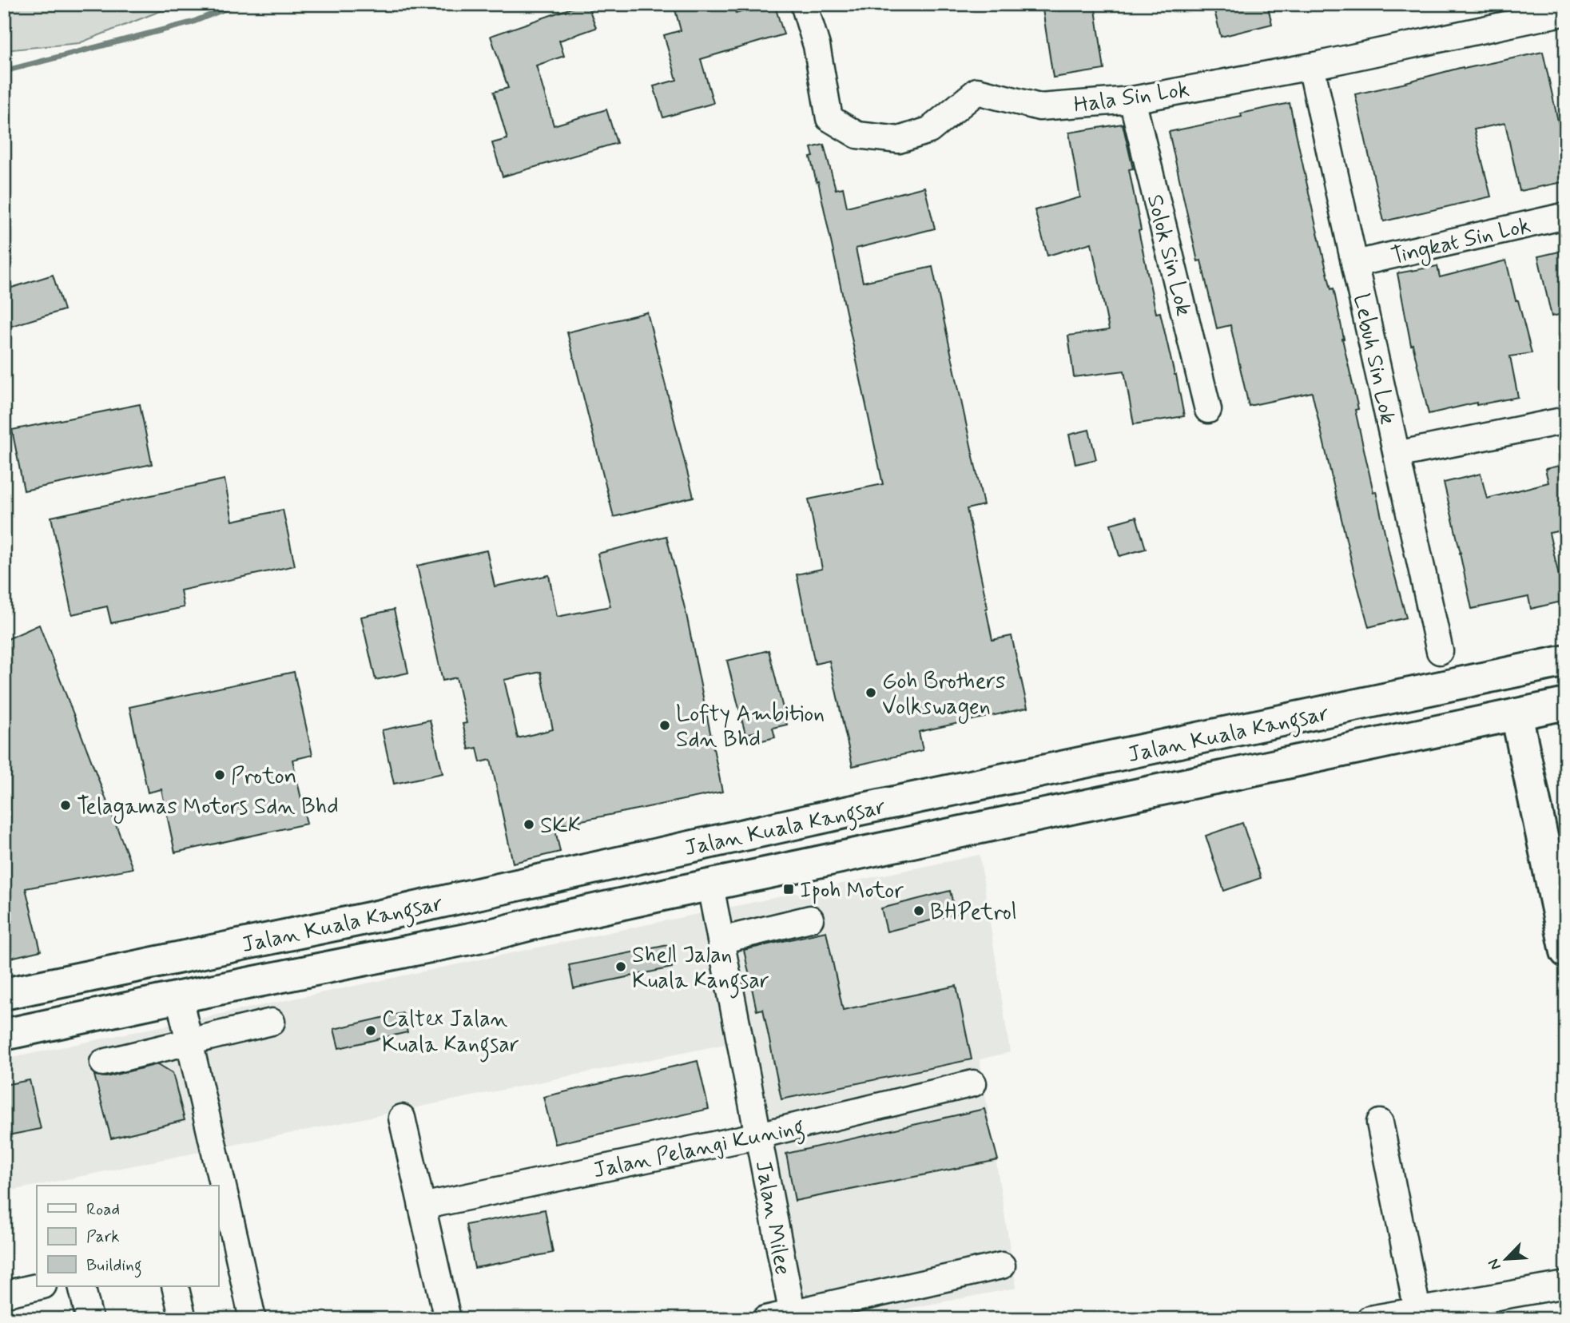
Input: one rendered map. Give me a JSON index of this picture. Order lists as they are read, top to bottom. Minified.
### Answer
{"streets":{"main road":["Jalan Kuala Kangsar"],"street":["Hala Sin Lok","Tingkat Sin Lok","Solok Sin Lok","Lebuh Sin Lok","Jalan Pelangi Kuning","Jalan Milee"]},"crossings":[["Hala Sin Lok","Solok Sin Lok"],["Hala Sin Lok","Lebuh Sin Lok"],["Tingkat Sin Lok","Lebuh Sin Lok"],["Jalan Kuala Kangsar","Jalan Milee"],["Jalan Pelangi Kuning","Jalan Milee"]],"places":{"other":["Goh Brothers Volkswagen","Lofty Ambition Sdn Bhd","Proton","Telagamas Motors Sdn Bhd","SKK","BHPetrol","Shell Jalan Kuala Kangsar","Caltex Jalan Kuala Kangsar"],"transit":["Ipoh Motor"]},"legend":["Road","Park","Building"],"north":"bottom left"}
